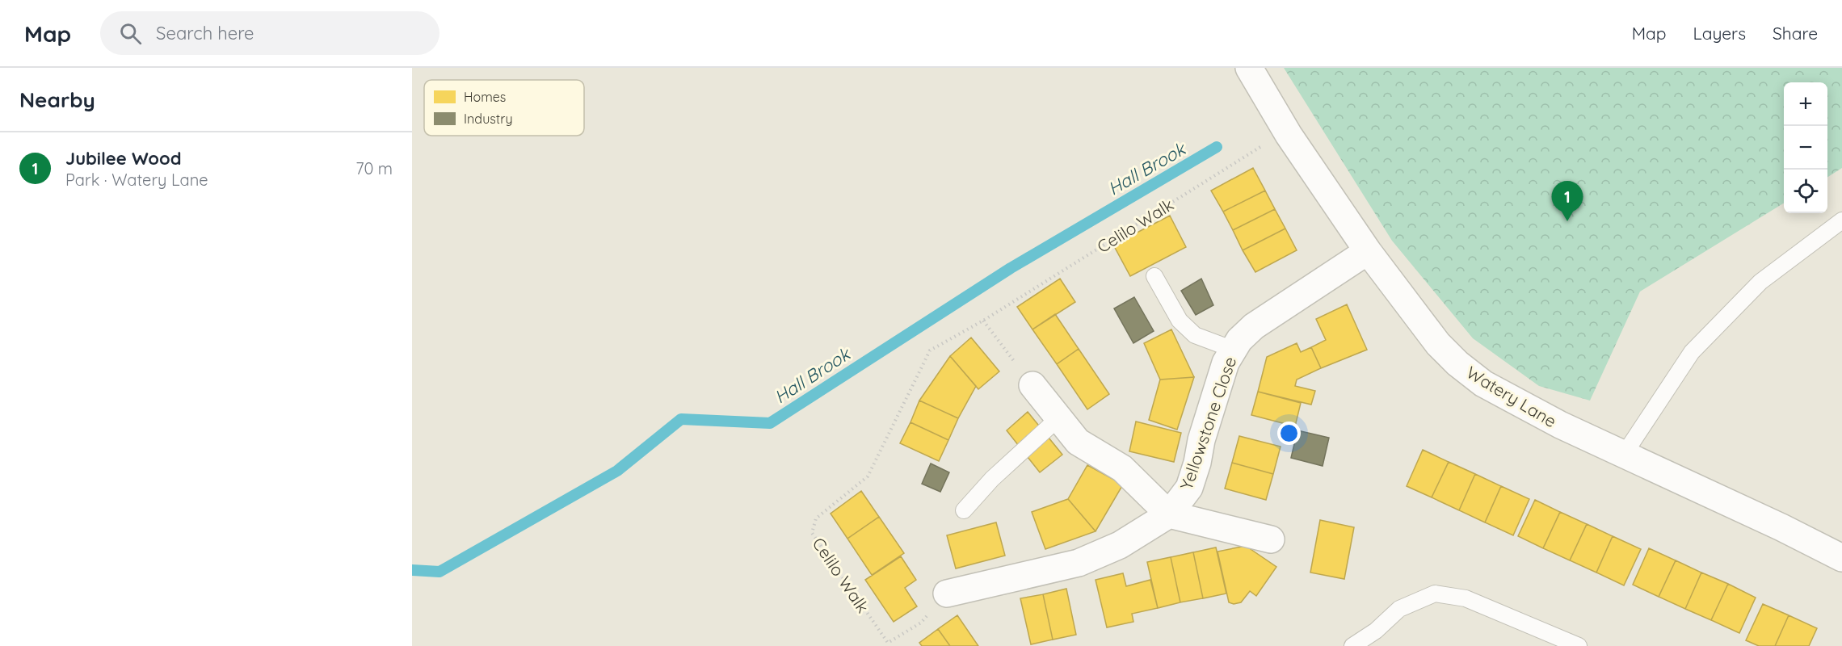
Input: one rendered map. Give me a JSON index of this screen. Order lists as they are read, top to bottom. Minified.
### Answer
{"streets":{"street":["Watery Lane","Yellowstone Close"],"path":["Celilo Walk"]},"crossings":[["Celilo Walk","Watery Lane"],["Celilo Walk","Yellowstone Close"],["Watery Lane","Yellowstone Close"]],"water":["Hall Brook"],"legend":["Homes","Industry"],"page":{"header":"Map","search":"Search here","nav":["Map","Layers","Share"],"heading":"Nearby","map_buttons":["+","−"],"list":[{"mark":"1","name":"Jubilee Wood","note":"Park · Watery Lane","value":"70 m"}],"pins":"1"}}
